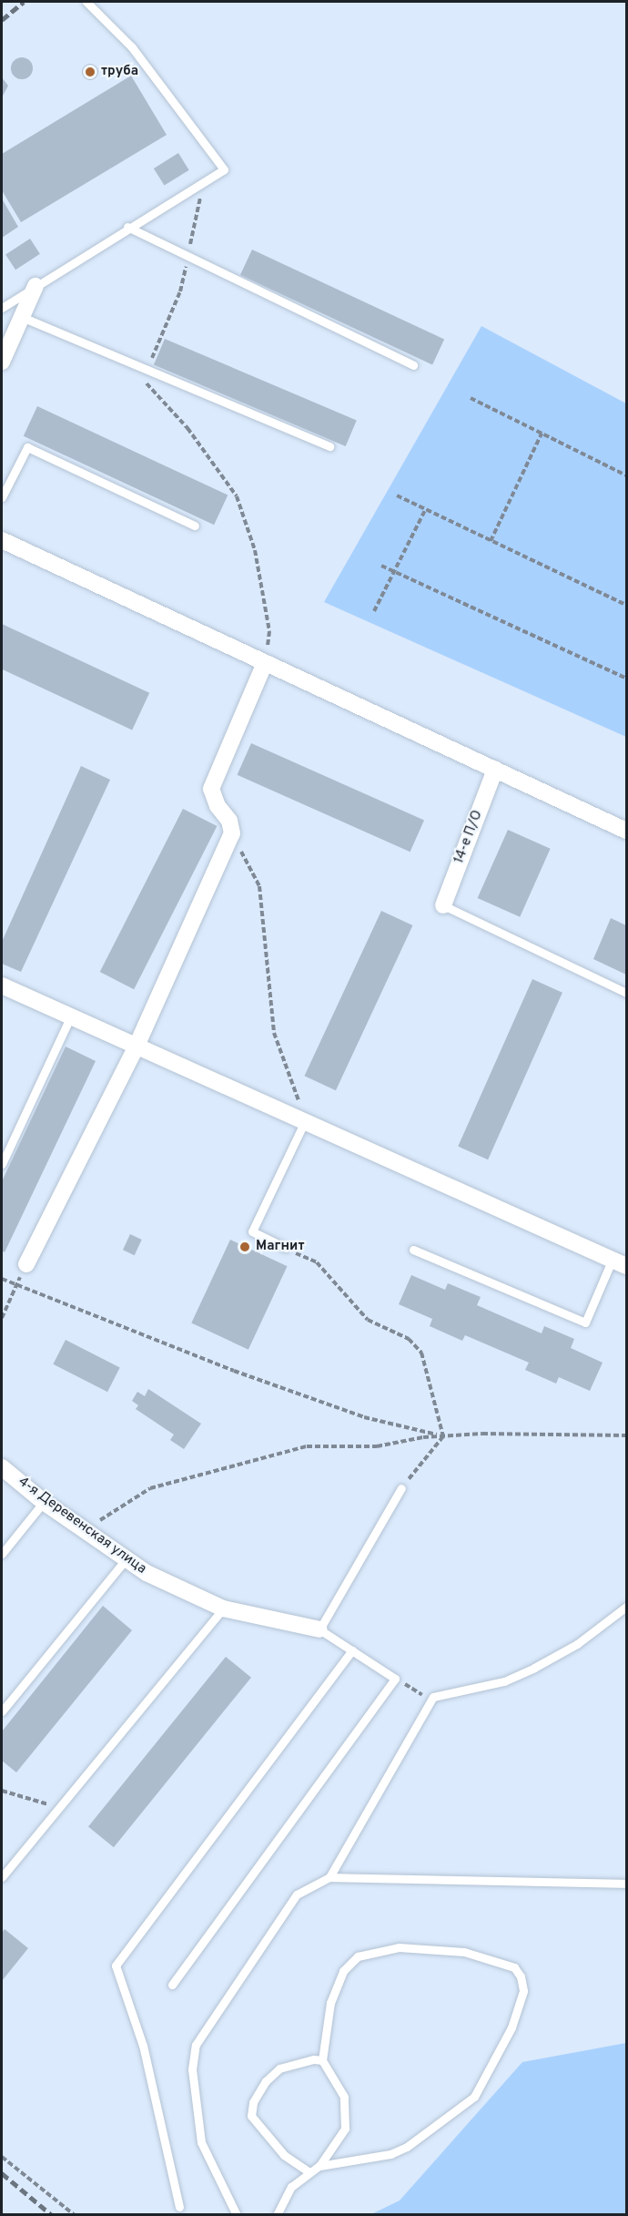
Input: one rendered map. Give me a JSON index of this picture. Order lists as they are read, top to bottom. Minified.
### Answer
{"streets":{"street":["14-е П/О","4-я Деревенская улица"]},"places":["труба","Магнит"]}
